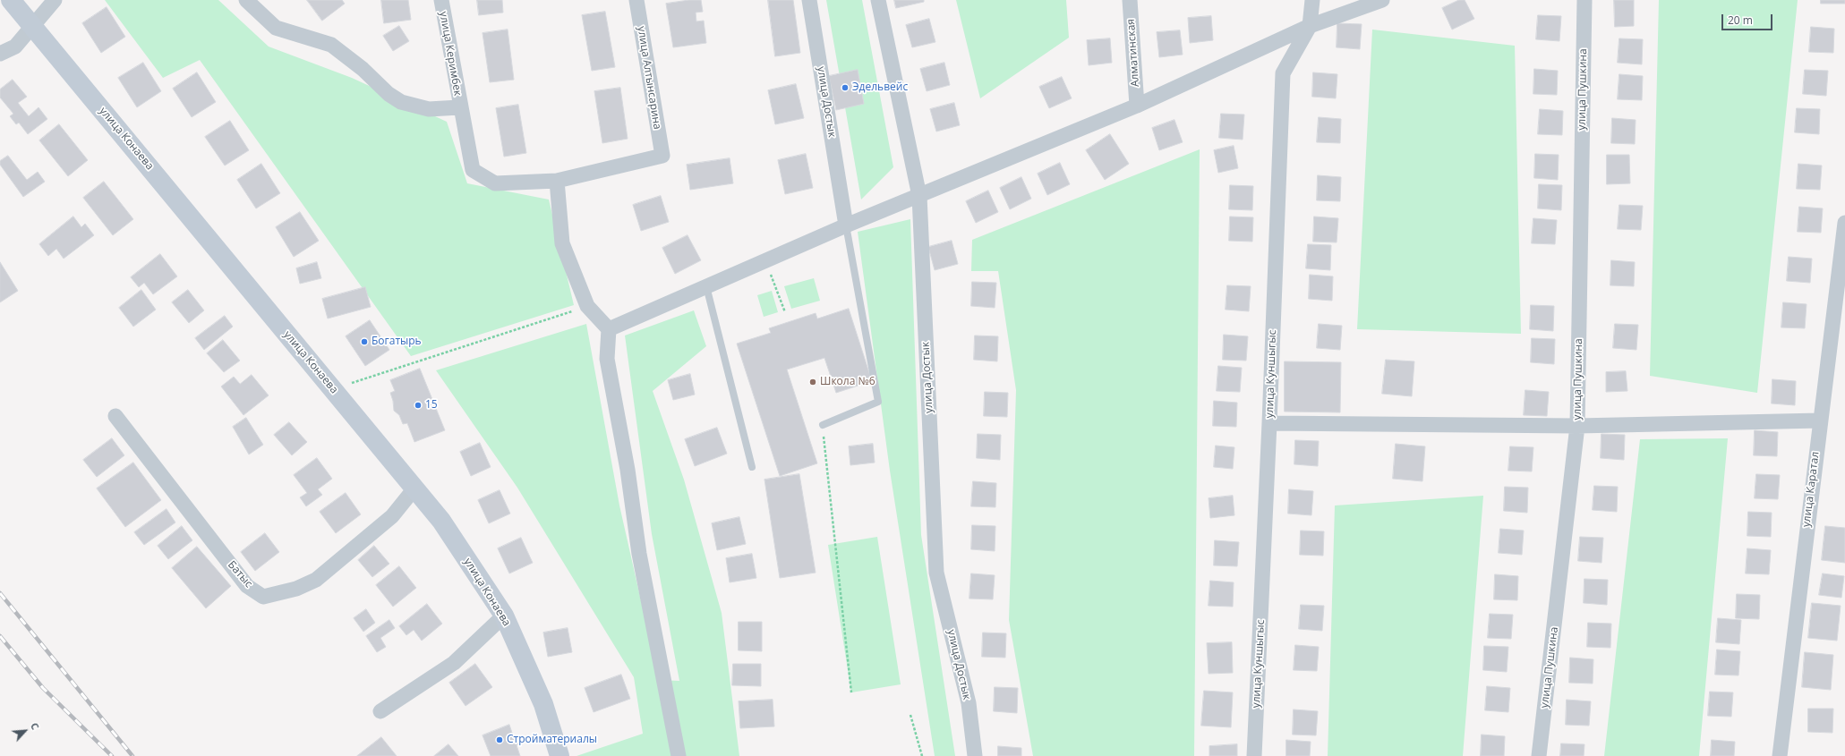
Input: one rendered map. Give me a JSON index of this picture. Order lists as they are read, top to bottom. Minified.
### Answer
{"streets":{"main road":["улица Конаева"],"street":["Алматинская","улица Керимбек","улица Алтынсарина","улица Пушкина","улица Достык","улица Куншыгыс","улица Каратал","Батыс"]},"crossings":[["улица Керимбек","улица Алтынсарина"],["улица Конаева","Батыс"]],"places":["Эдельвейс","Богатырь","Школа №6","15","Стройматериалы"],"scale_bar":"20 m","north":"top right"}
